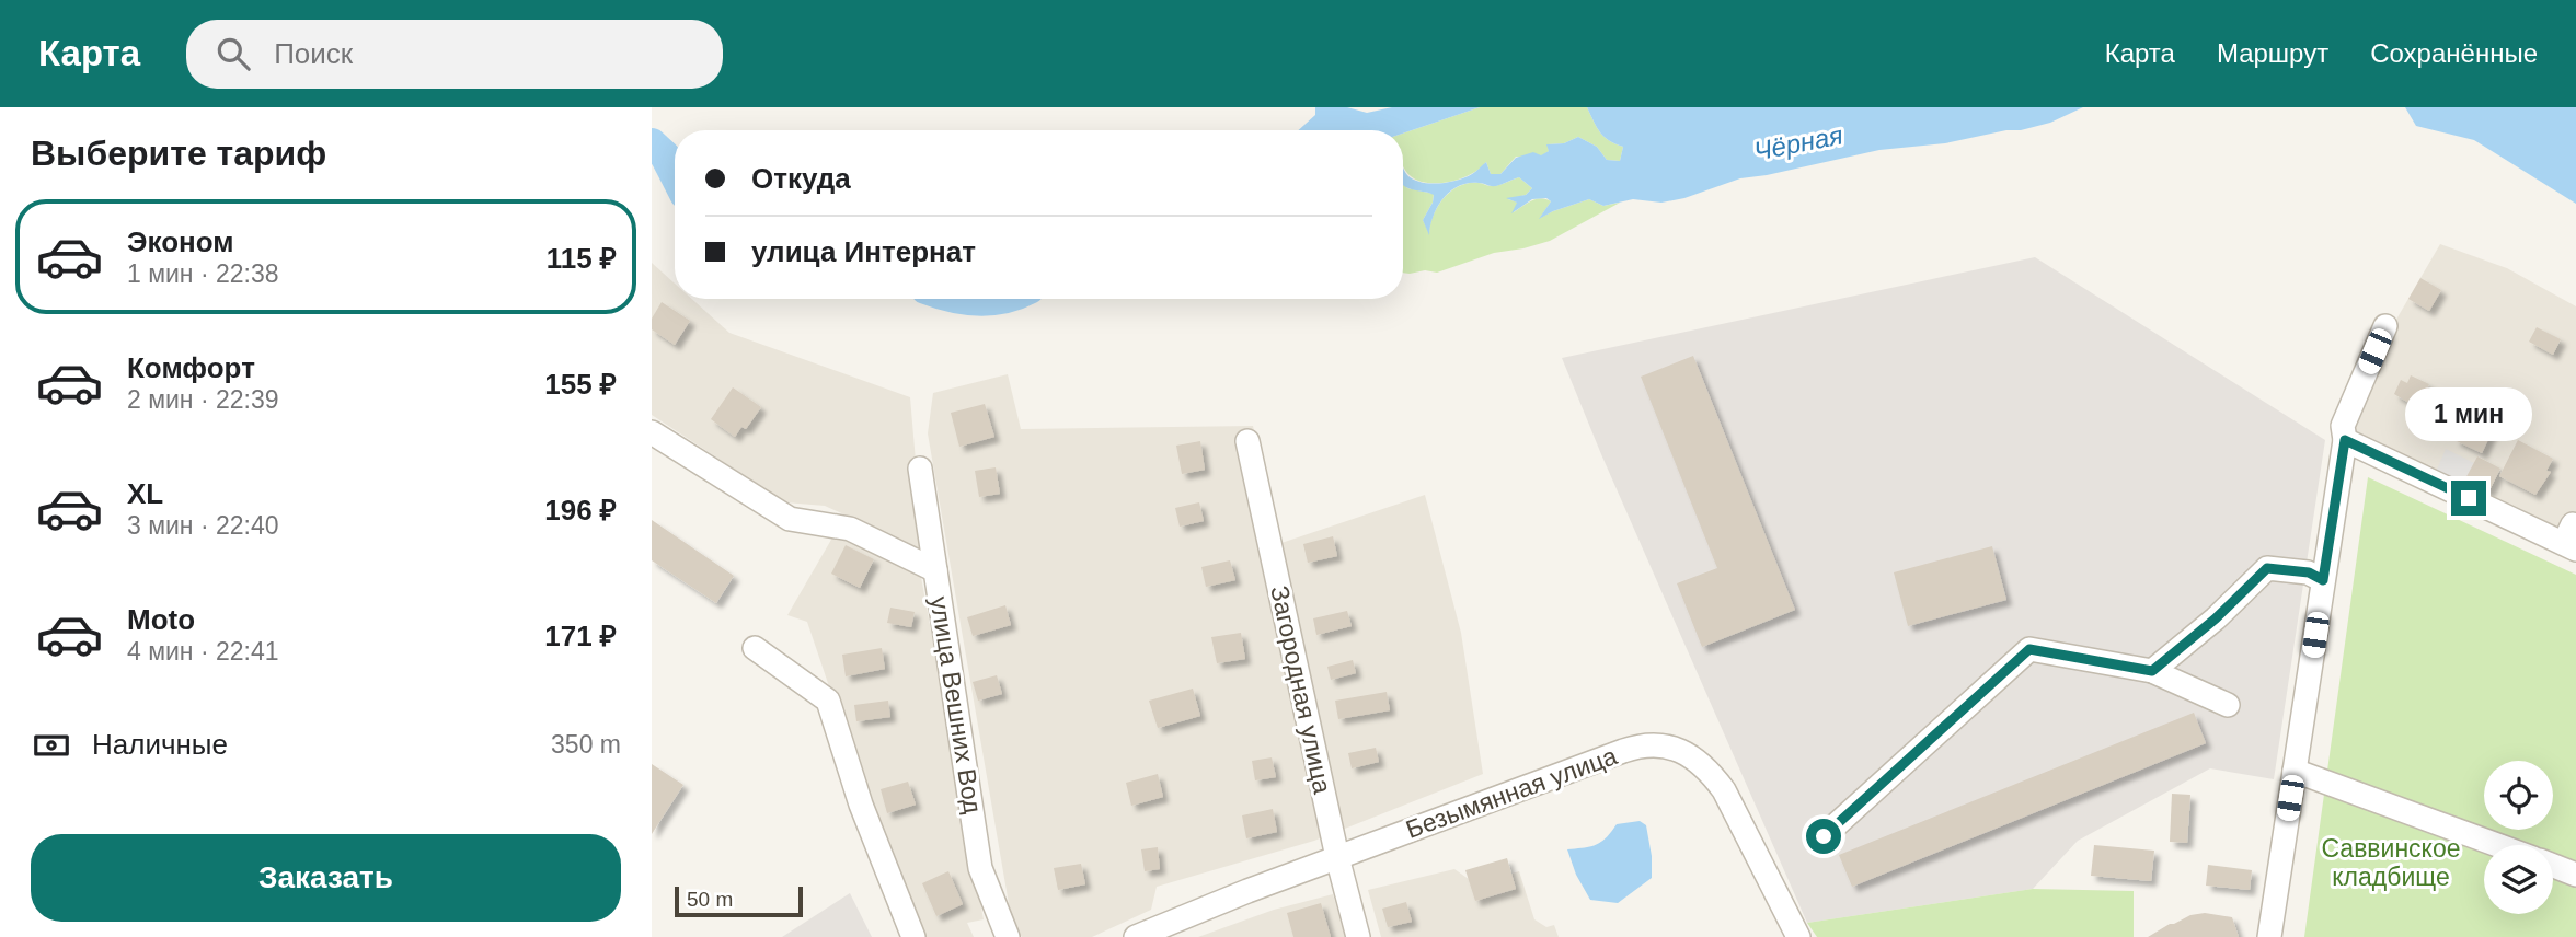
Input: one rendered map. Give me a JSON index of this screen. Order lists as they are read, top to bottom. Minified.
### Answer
{"streets":{"street":["Загородная улица","улица Вешних Вод","Безымянная улица"]},"crossings":[["Загородная улица","Безымянная улица"]],"water":["Чёрная"],"parks":["Саввинское кладбище"],"scale_bar":"50 m","page":{"header":"Карта","search":"Поиск","nav":["Карта","Маршрут","Сохранённые"],"heading":"Выберите тариф","banner":["Откуда","улица Интернат"],"list":[{"name":"Эконом","note":"1 мин · 22:38","value":"115 ₽"},{"name":"Комфорт","note":"2 мин · 22:39","value":"155 ₽"},{"name":"XL","note":"3 мин · 22:40","value":"196 ₽"},{"name":"Moto","note":"4 мин · 22:41","value":"171 ₽"}],"bubble":"1 мин","pay":["Наличные","350 m"],"buttons":"Заказать","scale":"50 m"}}
